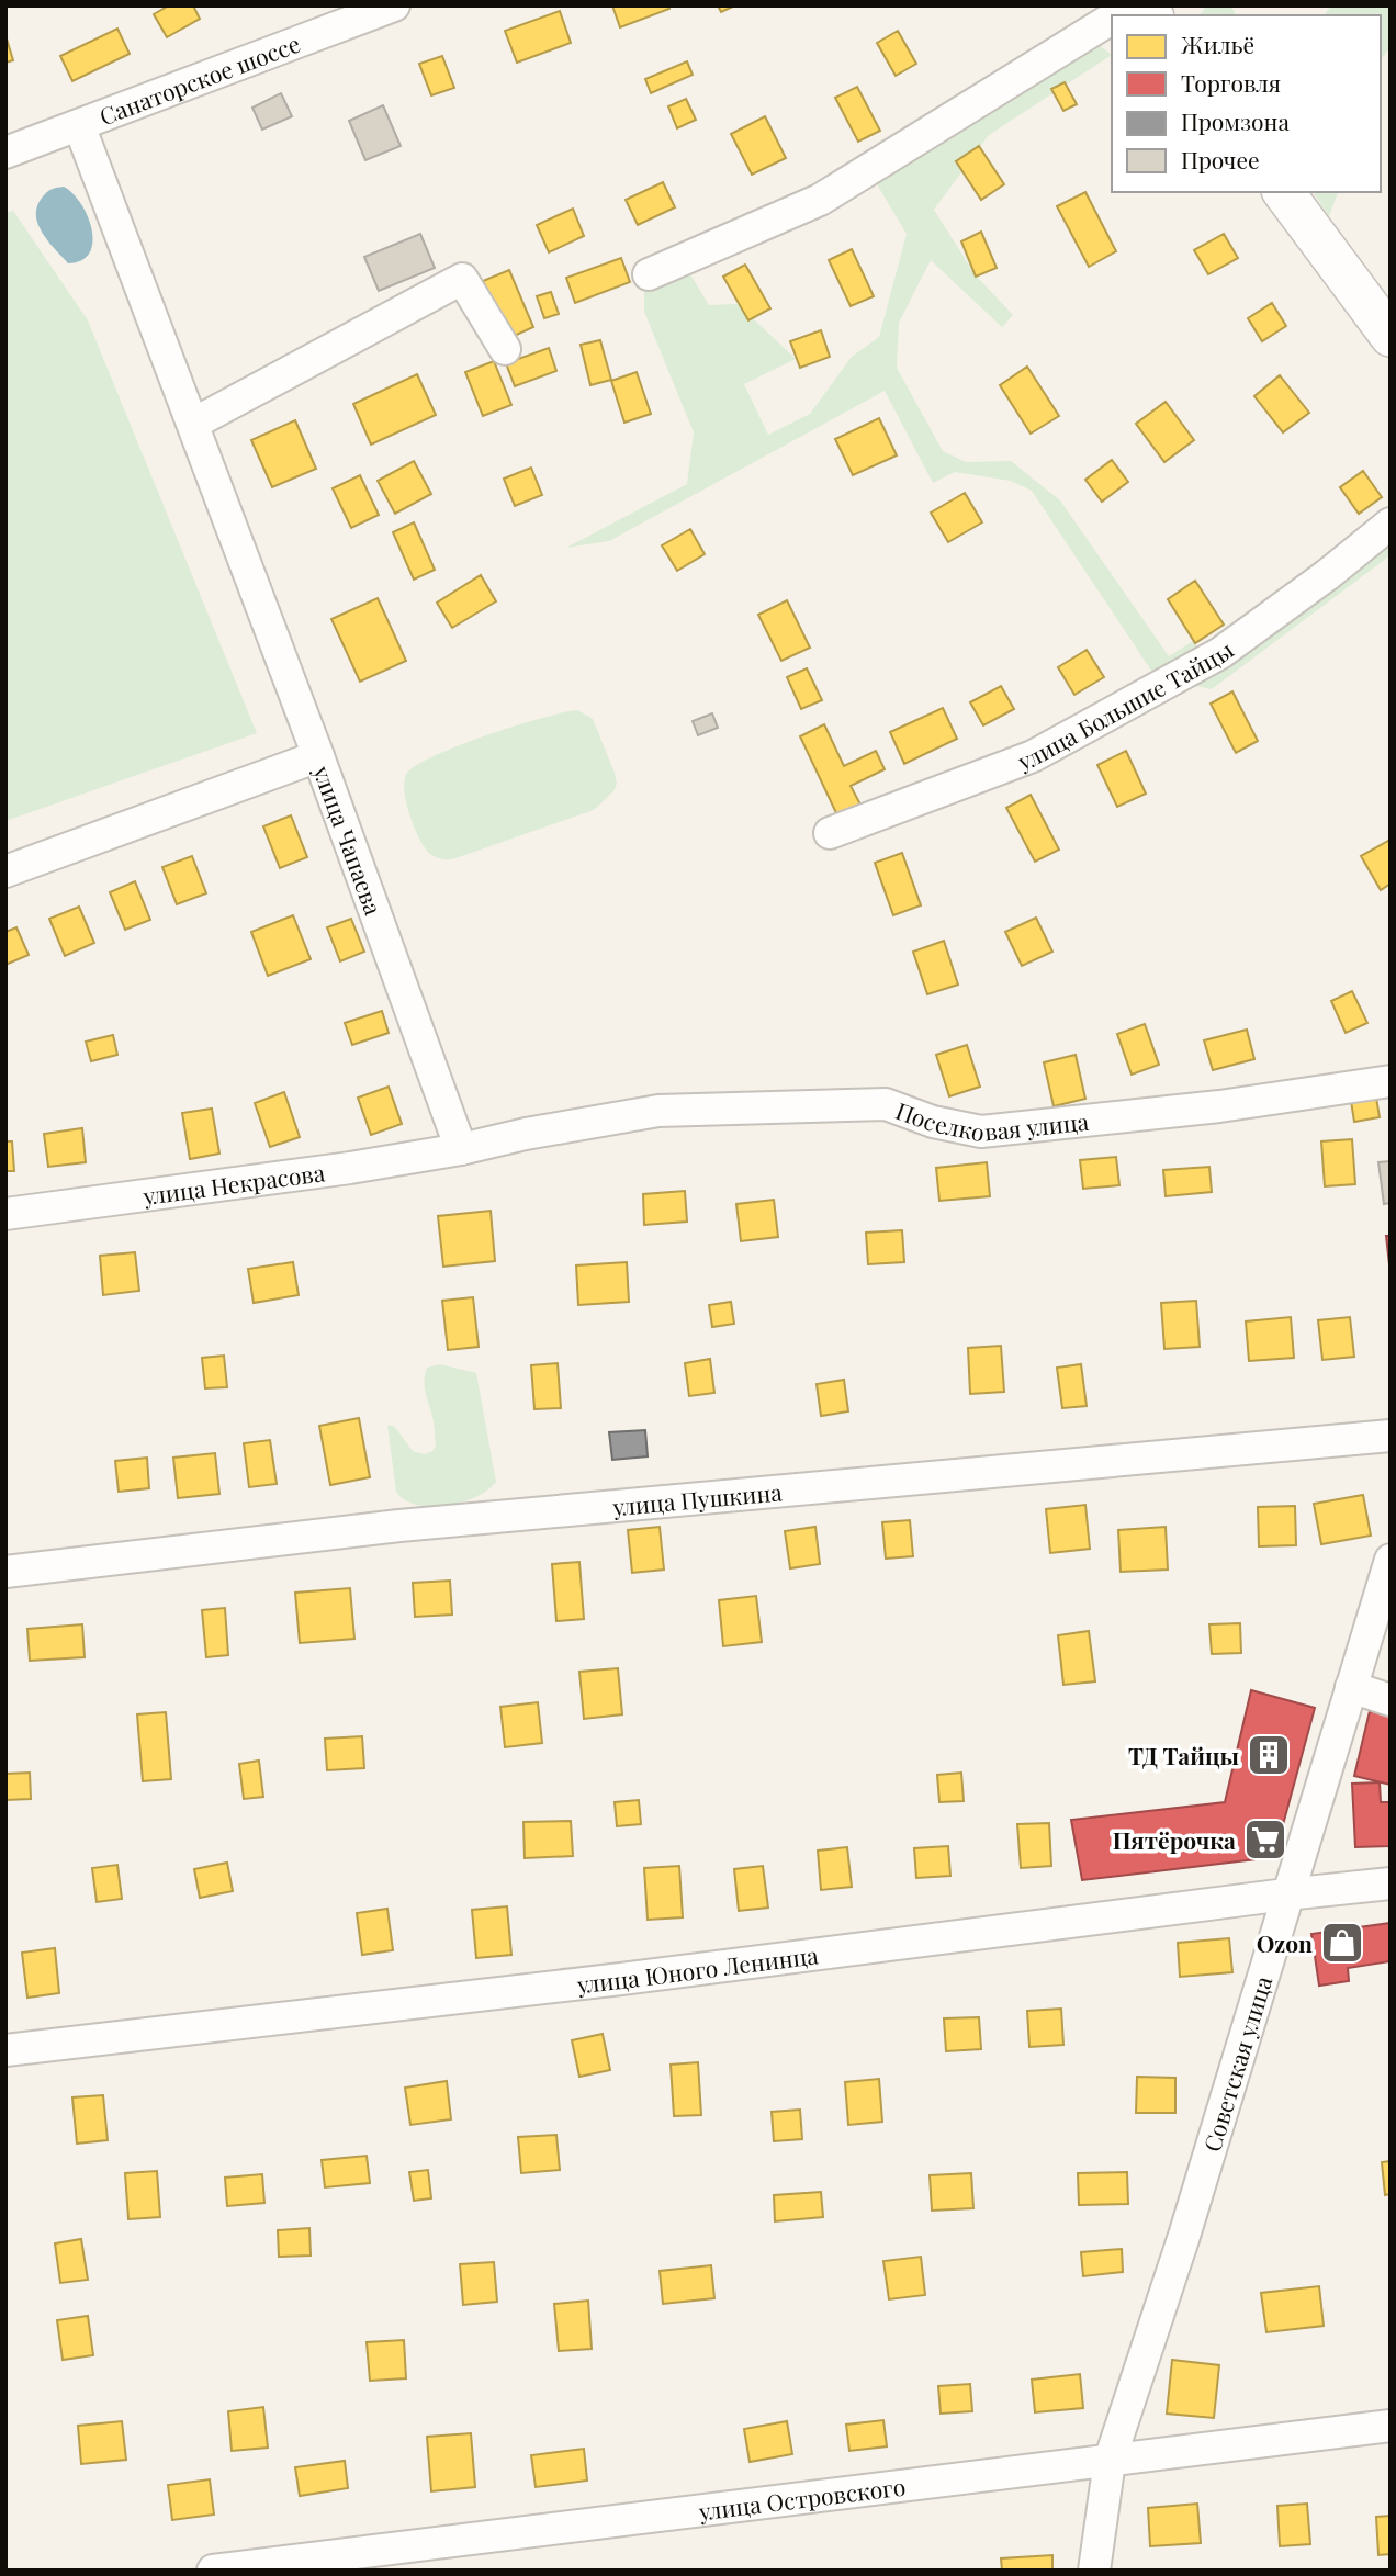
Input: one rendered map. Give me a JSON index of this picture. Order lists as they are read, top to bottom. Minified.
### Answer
{"streets":{"street":["Санаторское шоссе","улица Большие Тайцы","улица Чапаева","Поселковая улица","улица Некрасова","улица Пушкина","улица Юного Ленинца","Советская улица","улица Островского"]},"crossings":[["улица Чапаева","Поселковая улица"],["улица Чапаева","улица Некрасова"],["Поселковая улица","улица Некрасова"],["улица Юного Ленинца","Советская улица"],["Советская улица","улица Островского"]],"places":{"building":["ТД Тайцы"],"supermarket":["Пятёрочка"],"shop":["Ozon"]},"legend":["Жильё","Торговля","Промзона","Прочее"]}
